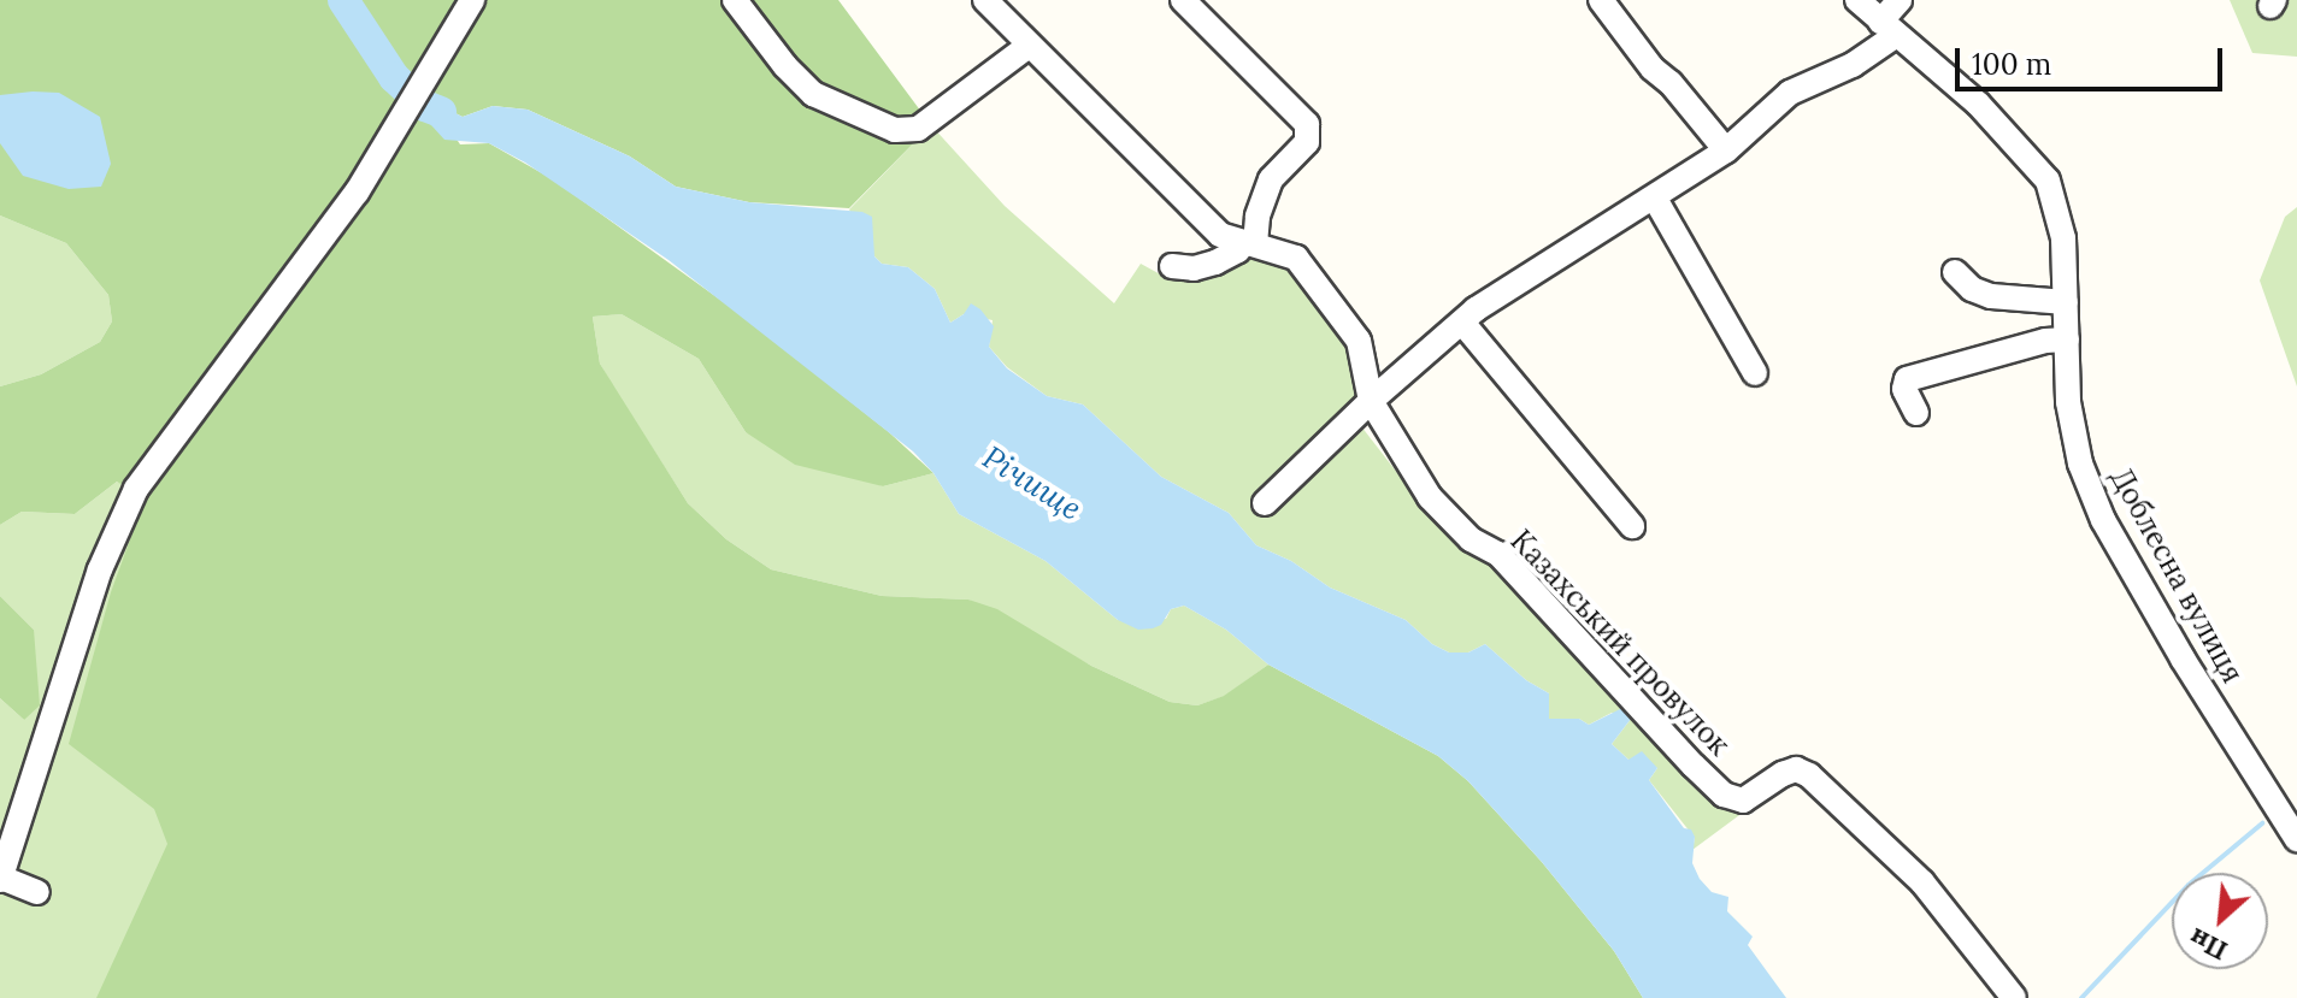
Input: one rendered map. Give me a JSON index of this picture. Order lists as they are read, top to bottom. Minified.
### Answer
{"streets":{"street":["Доблесна вулиця","Казахський провулок"]},"water":["Річище"],"scale_bar":"100 m","north":"bottom left"}
